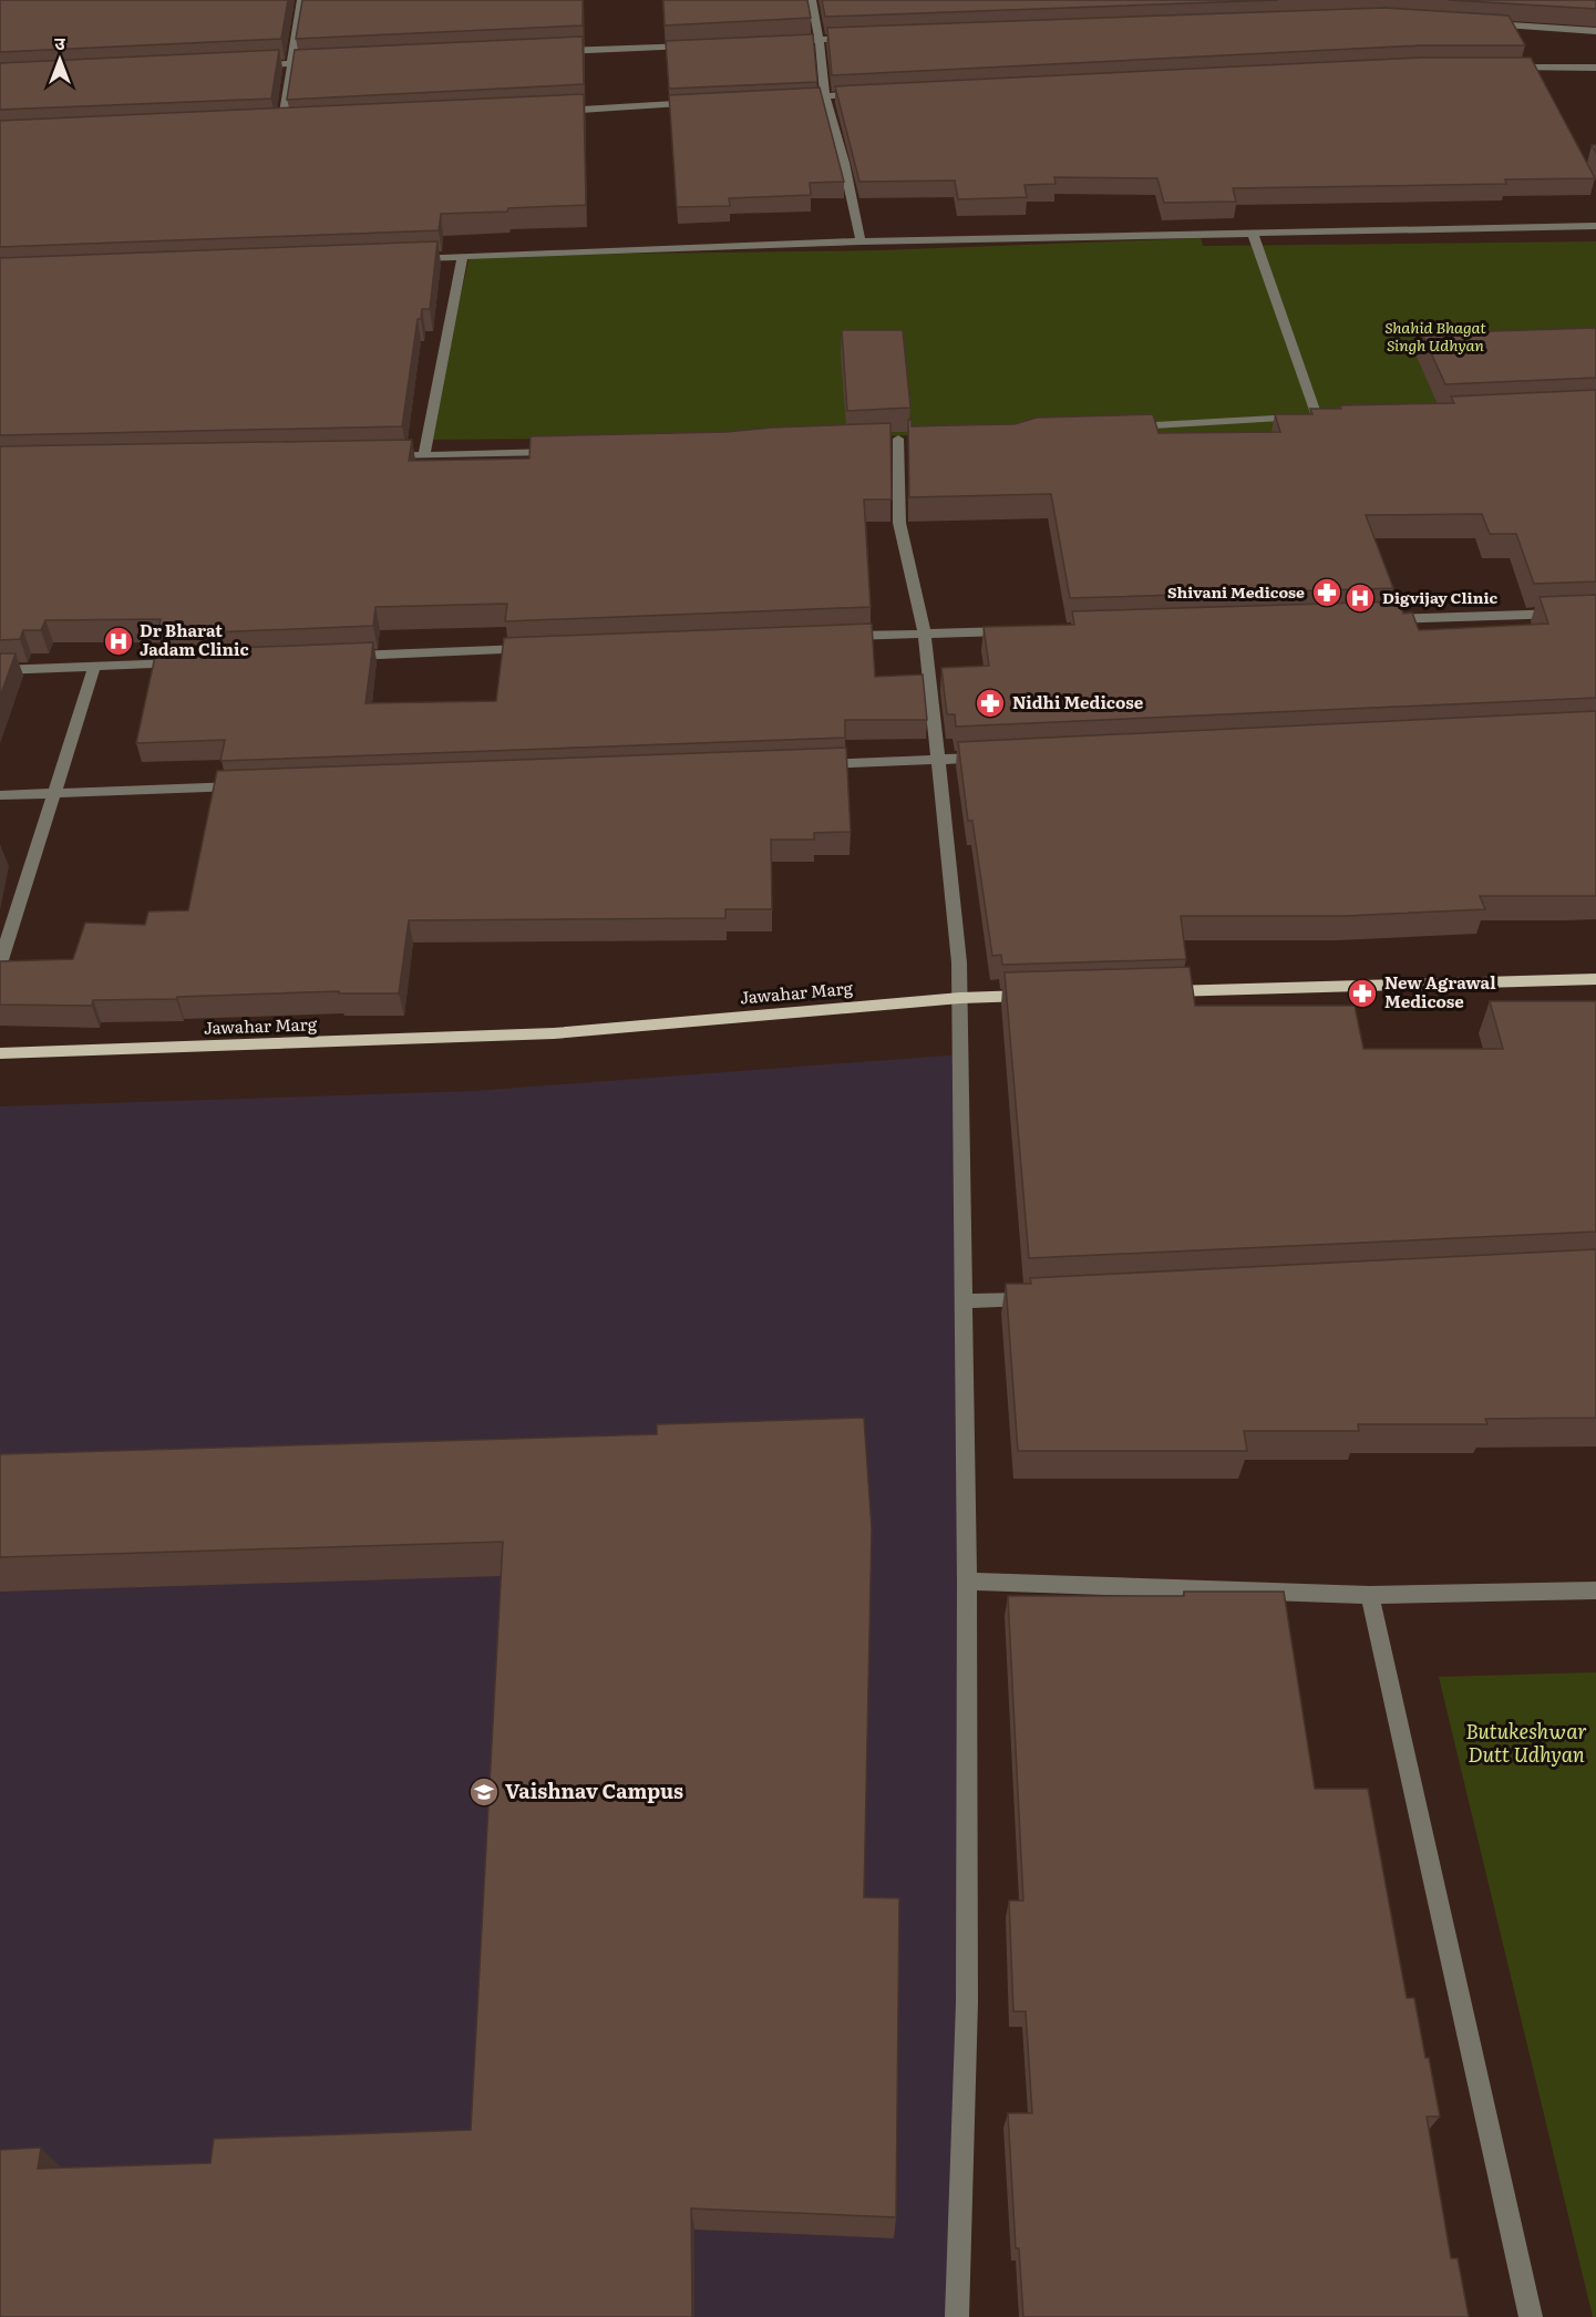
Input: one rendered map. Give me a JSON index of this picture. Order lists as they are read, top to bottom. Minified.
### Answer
{"streets":{"main road":["Jawahar Marg"]},"parks":["Shahid Bhagat Singh Udhyan","Butukeshwar Dutt Udhyan"],"places":{"pharmacy":["Shivani Medicose","Nidhi Medicose","New Agrawal Medicose"],"hospital":["Digvijay Clinic","Dr Bharat Jadam Clinic"],"school or university":["Vaishnav Campus"]},"north":"top"}
